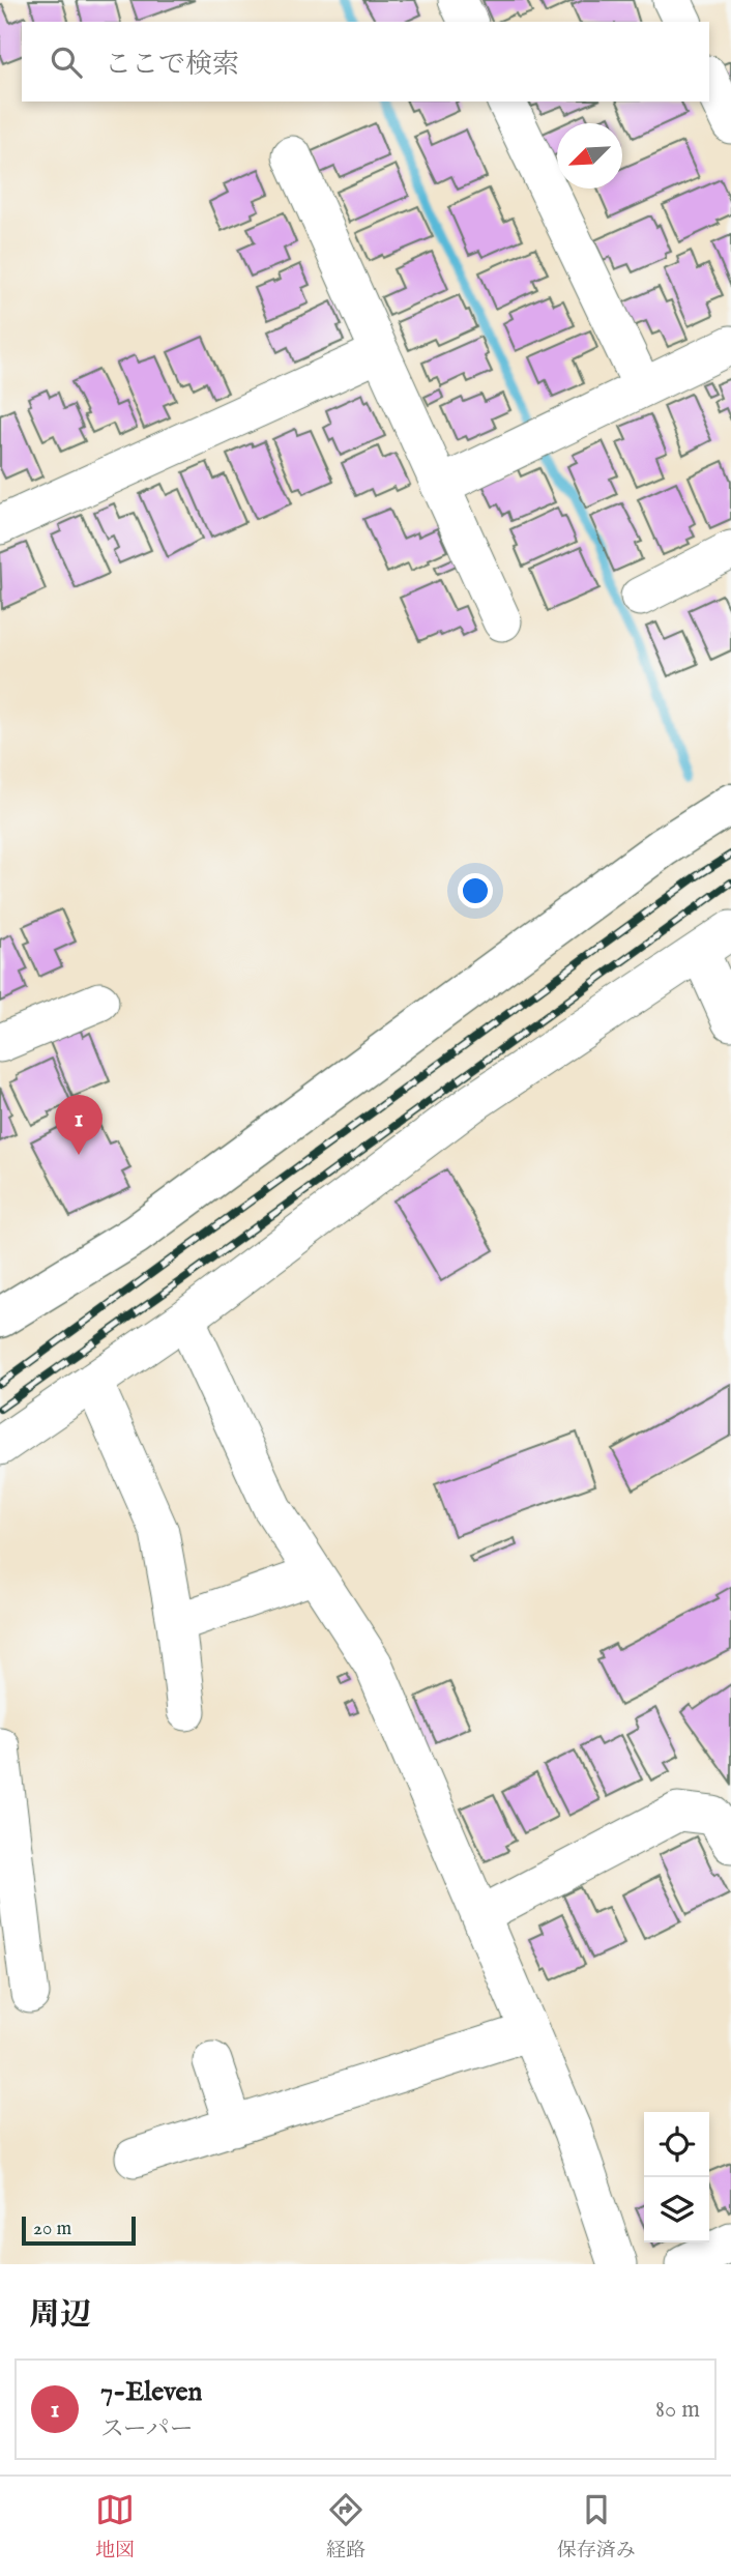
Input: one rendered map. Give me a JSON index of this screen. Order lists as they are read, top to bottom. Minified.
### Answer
{"scale_bar":"20 m","north":"bottom left","page":{"search":"ここで検索","pins":"1","scale":"20 m","heading":"周辺","list":[{"mark":"1","name":"7-Eleven","note":"スーパー","value":"80 m"}],"nav":["地図","経路","保存済み"]}}
